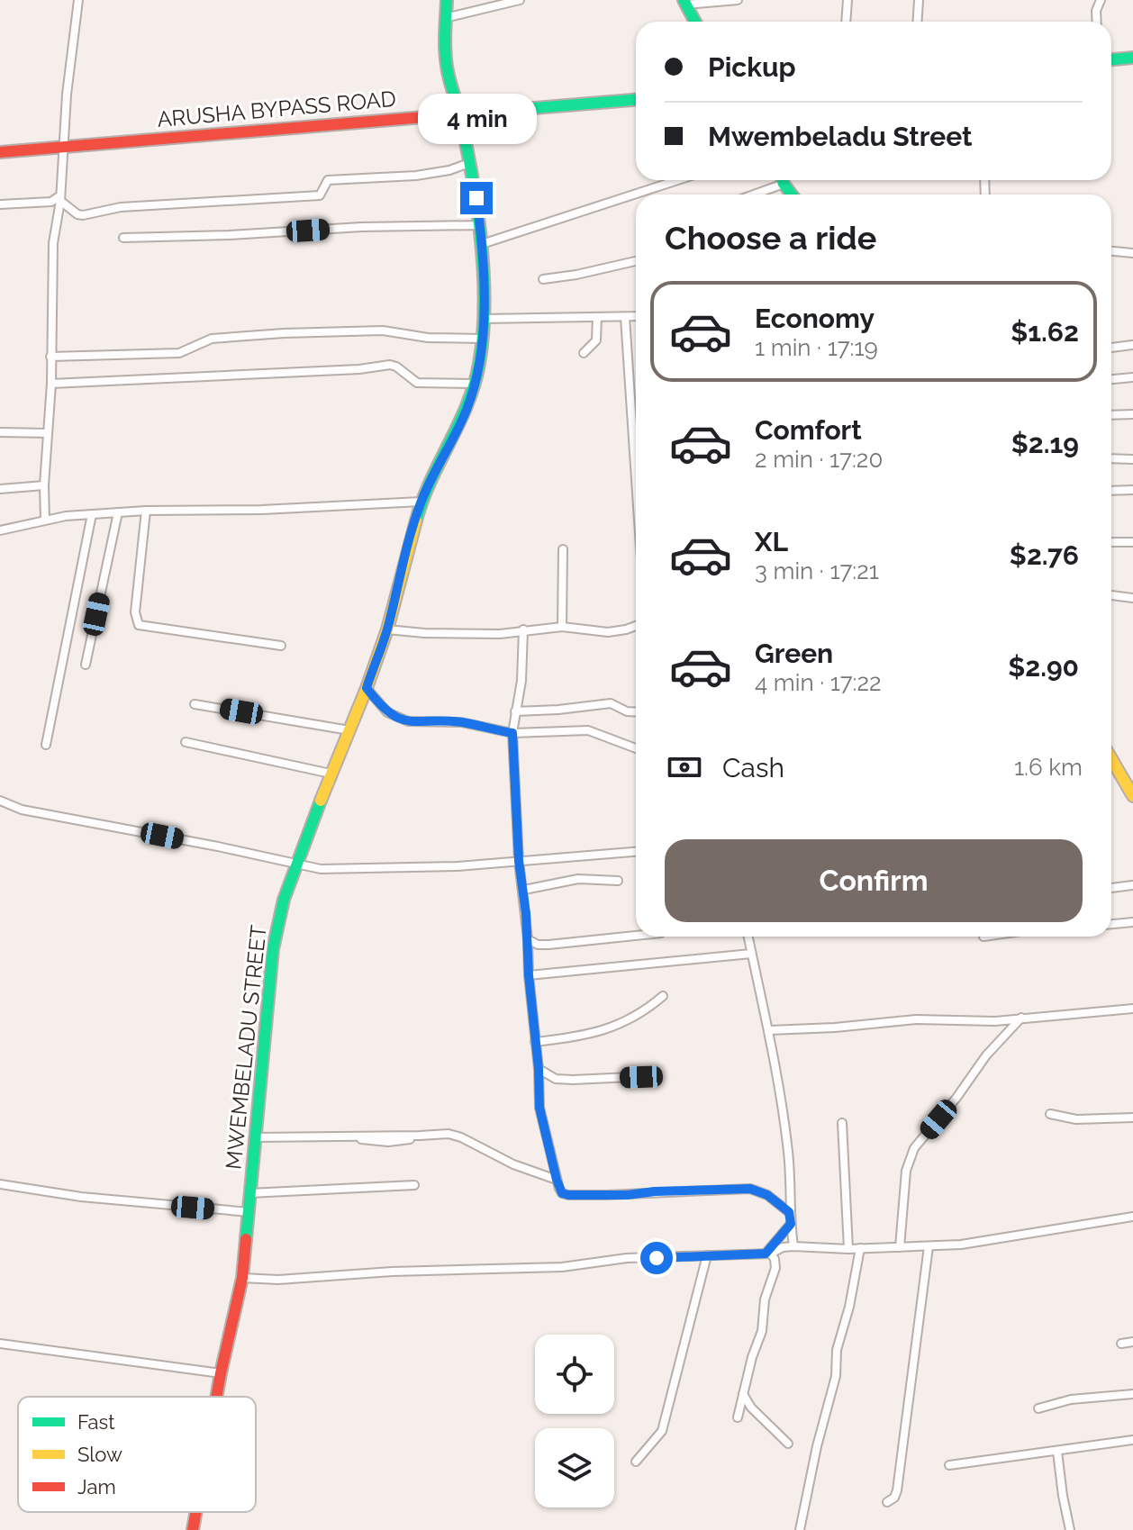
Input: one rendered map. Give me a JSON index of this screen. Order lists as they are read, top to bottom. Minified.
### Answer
{"streets":{"street":["ARUSHA BYPASS ROAD","MWEMBELADU STREET"]},"crossings":[["ARUSHA BYPASS ROAD","MWEMBELADU STREET"]],"legend":["Fast","Slow","Jam"],"page":{"banner":["Pickup","Mwembeladu Street"],"bubble":"4 min","heading":"Choose a ride","list":[{"name":"Economy","note":"1 min · 17:19","value":"$1.62"},{"name":"Comfort","note":"2 min · 17:20","value":"$2.19"},{"name":"XL","note":"3 min · 17:21","value":"$2.76"},{"name":"Green","note":"4 min · 17:22","value":"$2.90"}],"pay":["Cash","1.6 km"],"buttons":"Confirm"}}
